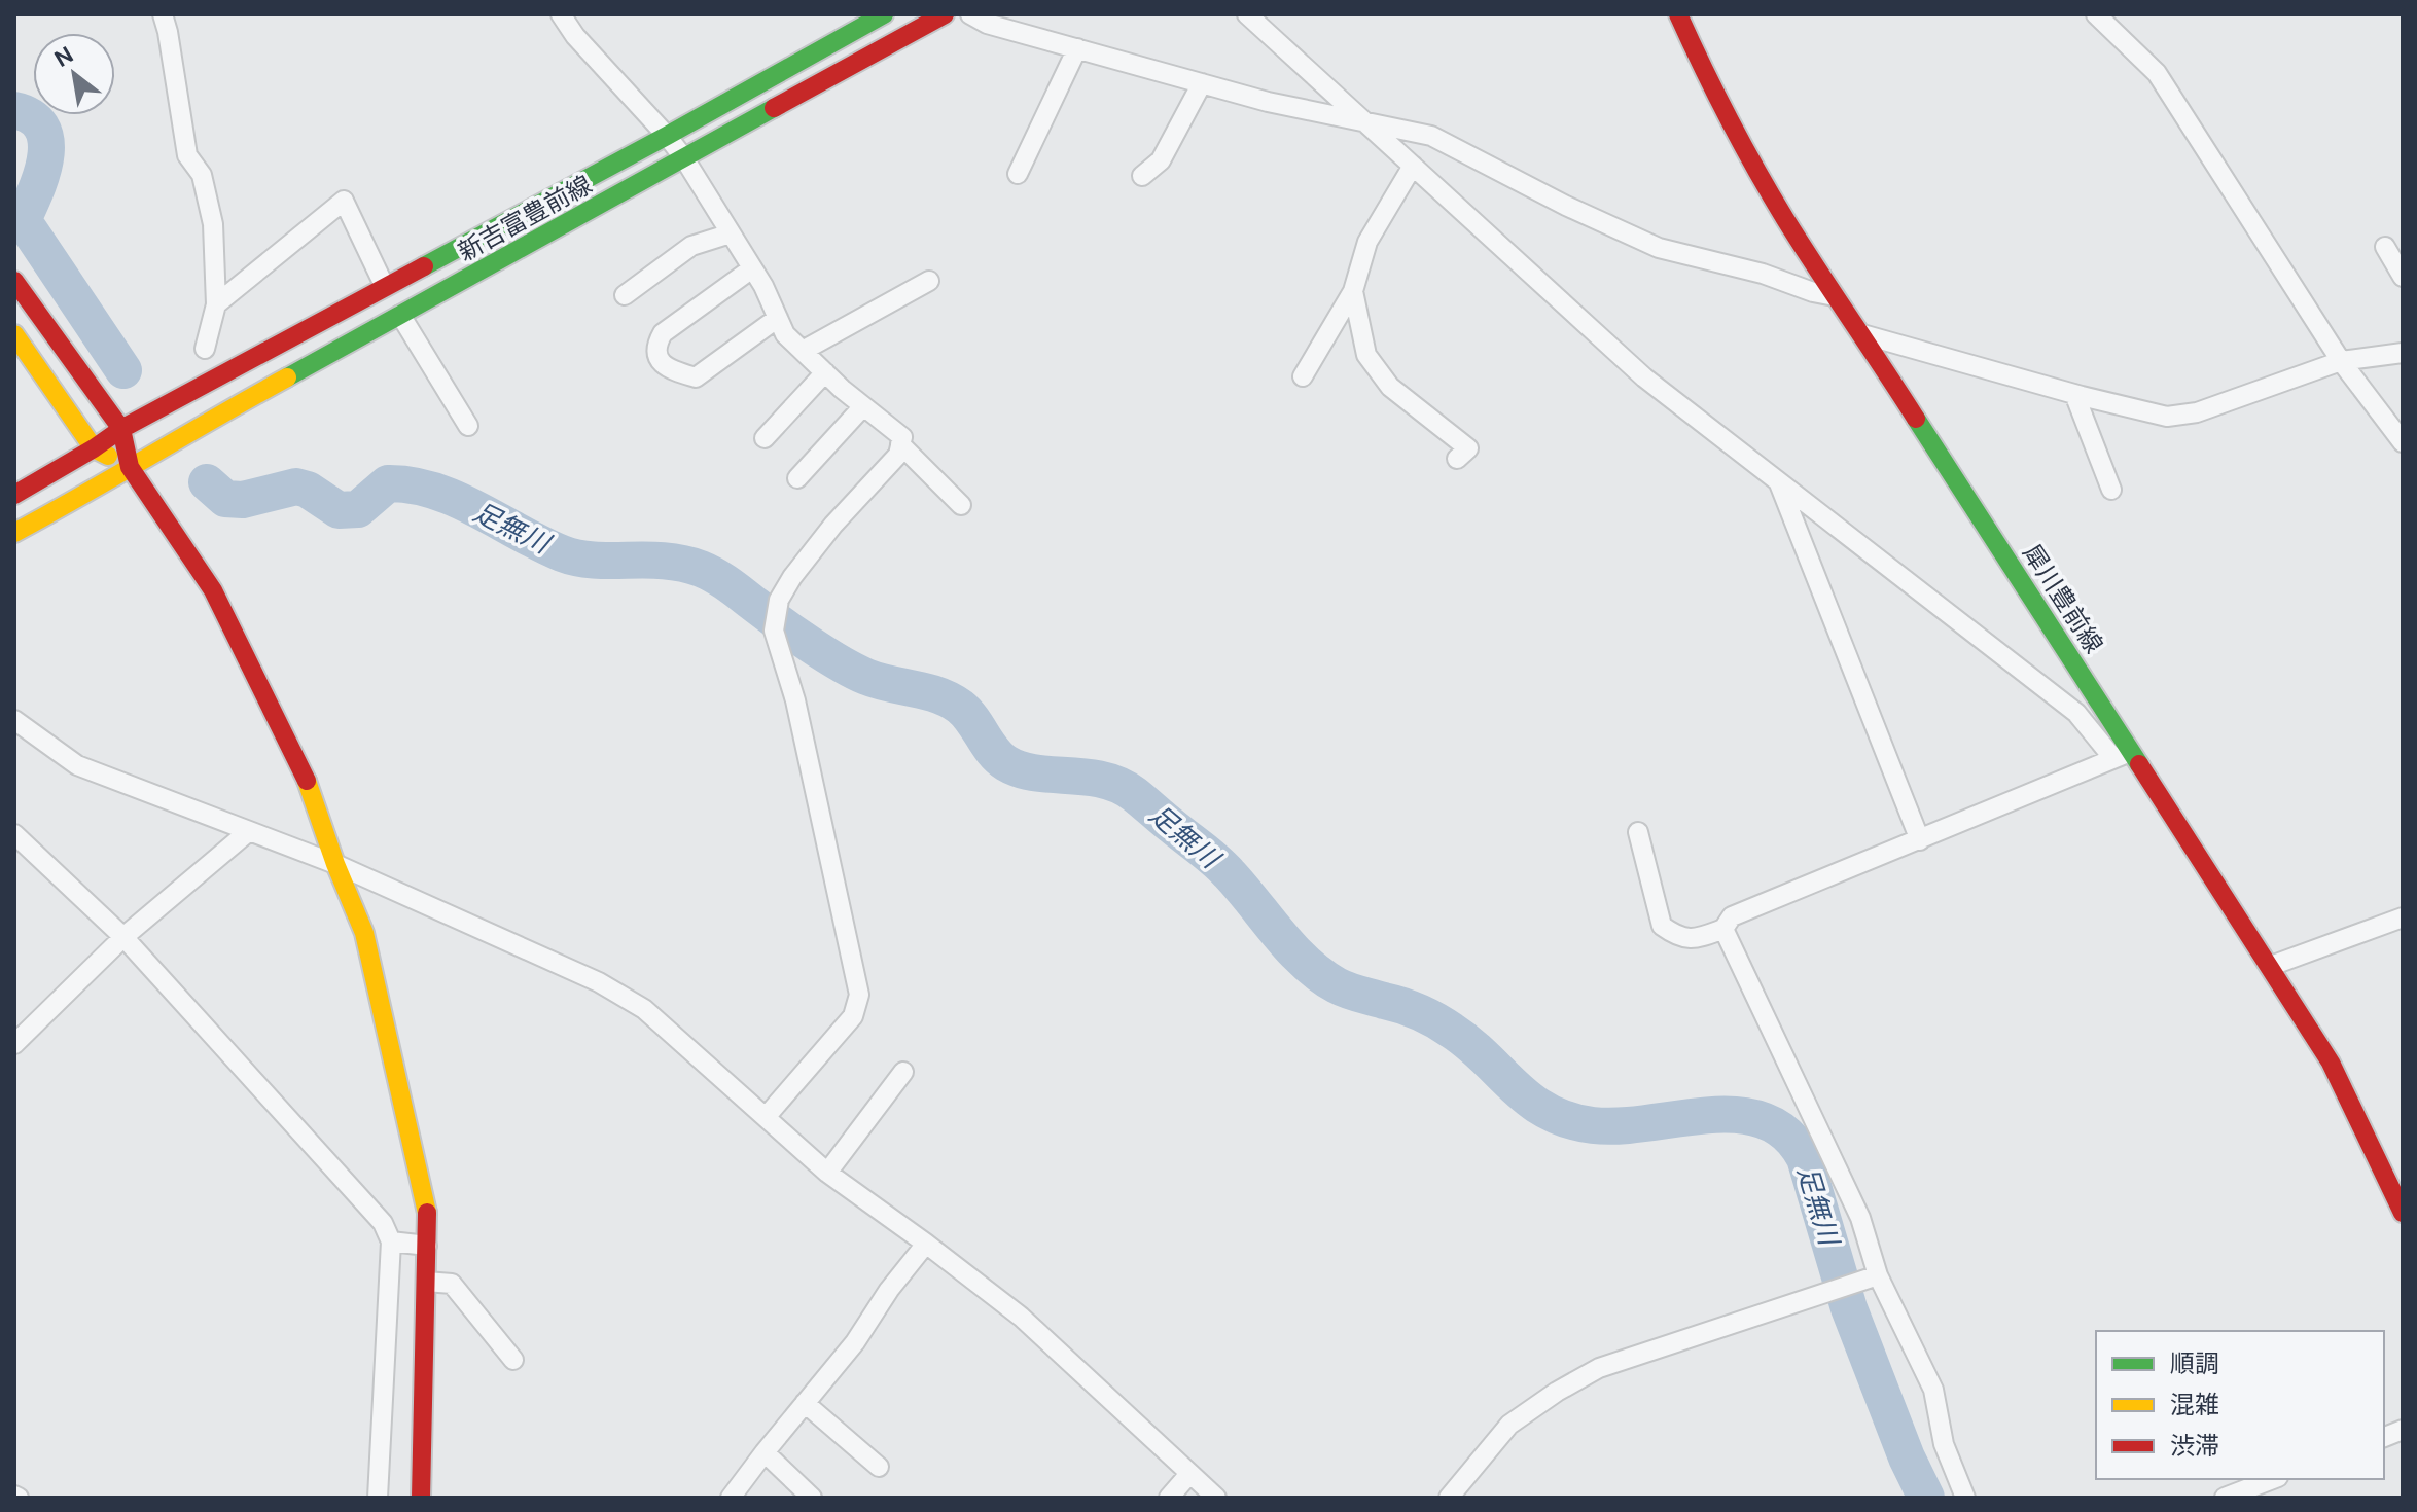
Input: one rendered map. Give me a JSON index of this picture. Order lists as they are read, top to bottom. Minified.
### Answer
{"streets":{"main road":["新吉富豊前線","犀川豊前線"]},"water":["足無川"],"legend":["順調","混雑","渋滞"],"north":"top left"}
